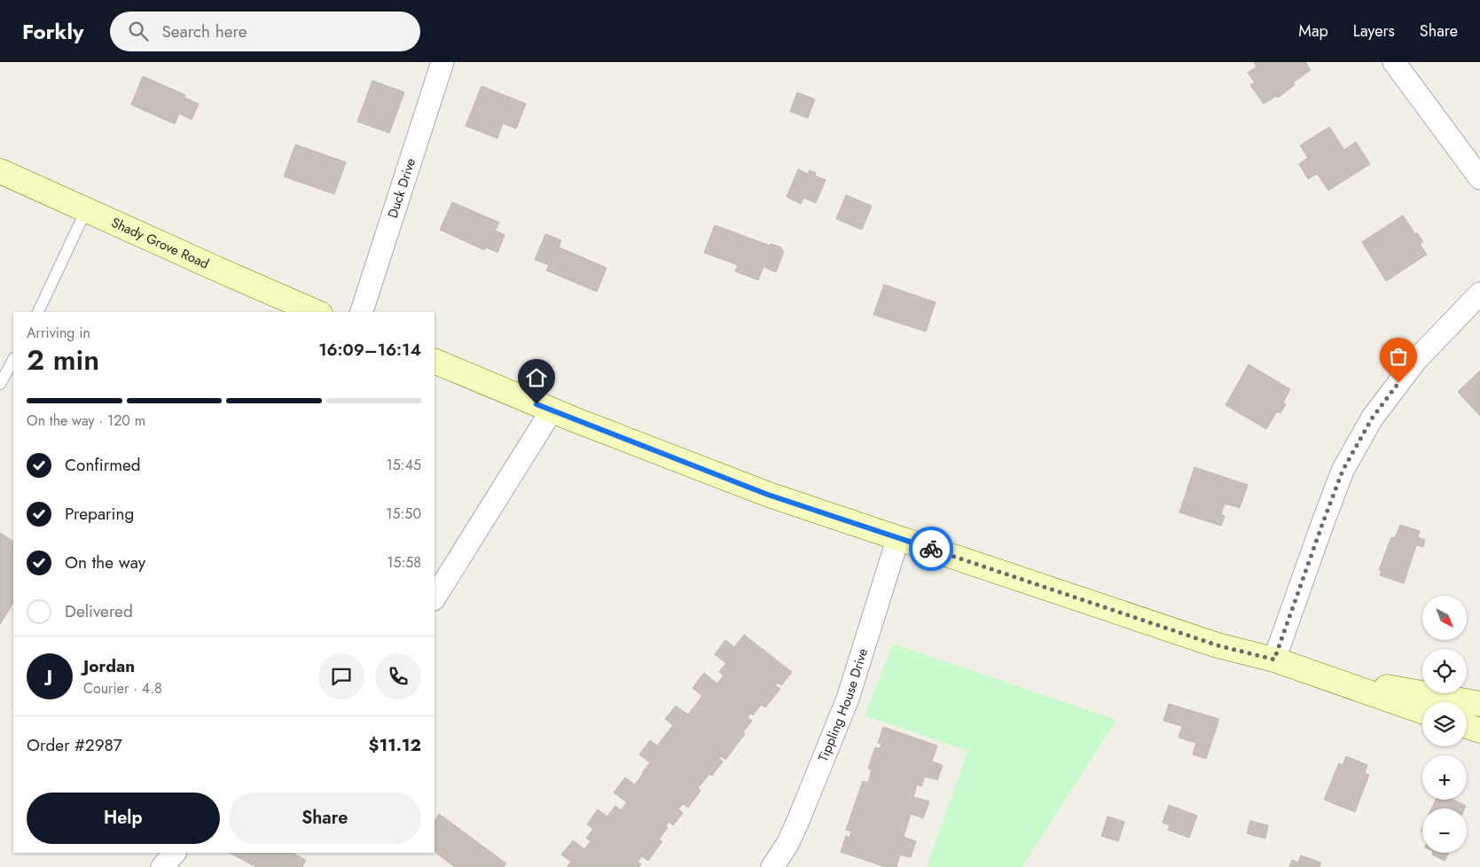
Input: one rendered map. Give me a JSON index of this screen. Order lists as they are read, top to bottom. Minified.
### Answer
{"streets":{"main road":["Shady Grove Road"],"street":["Duck Drive","Tippling House Drive"]},"north":"bottom right","page":{"header":"Forkly","search":"Search here","nav":["Map","Layers","Share"],"heading":["2 min","Arriving in","16:09–16:14"],"panel":["Jordan","Courier · 4.8","Order #2987","$11.12"],"bar":"On the way · 120 m","list":[["Confirmed","15:45"],["Preparing","15:50"],["On the way","15:58"],"Delivered"],"map_buttons":["+","−"],"round":"J","buttons":["Help","Share"]}}
